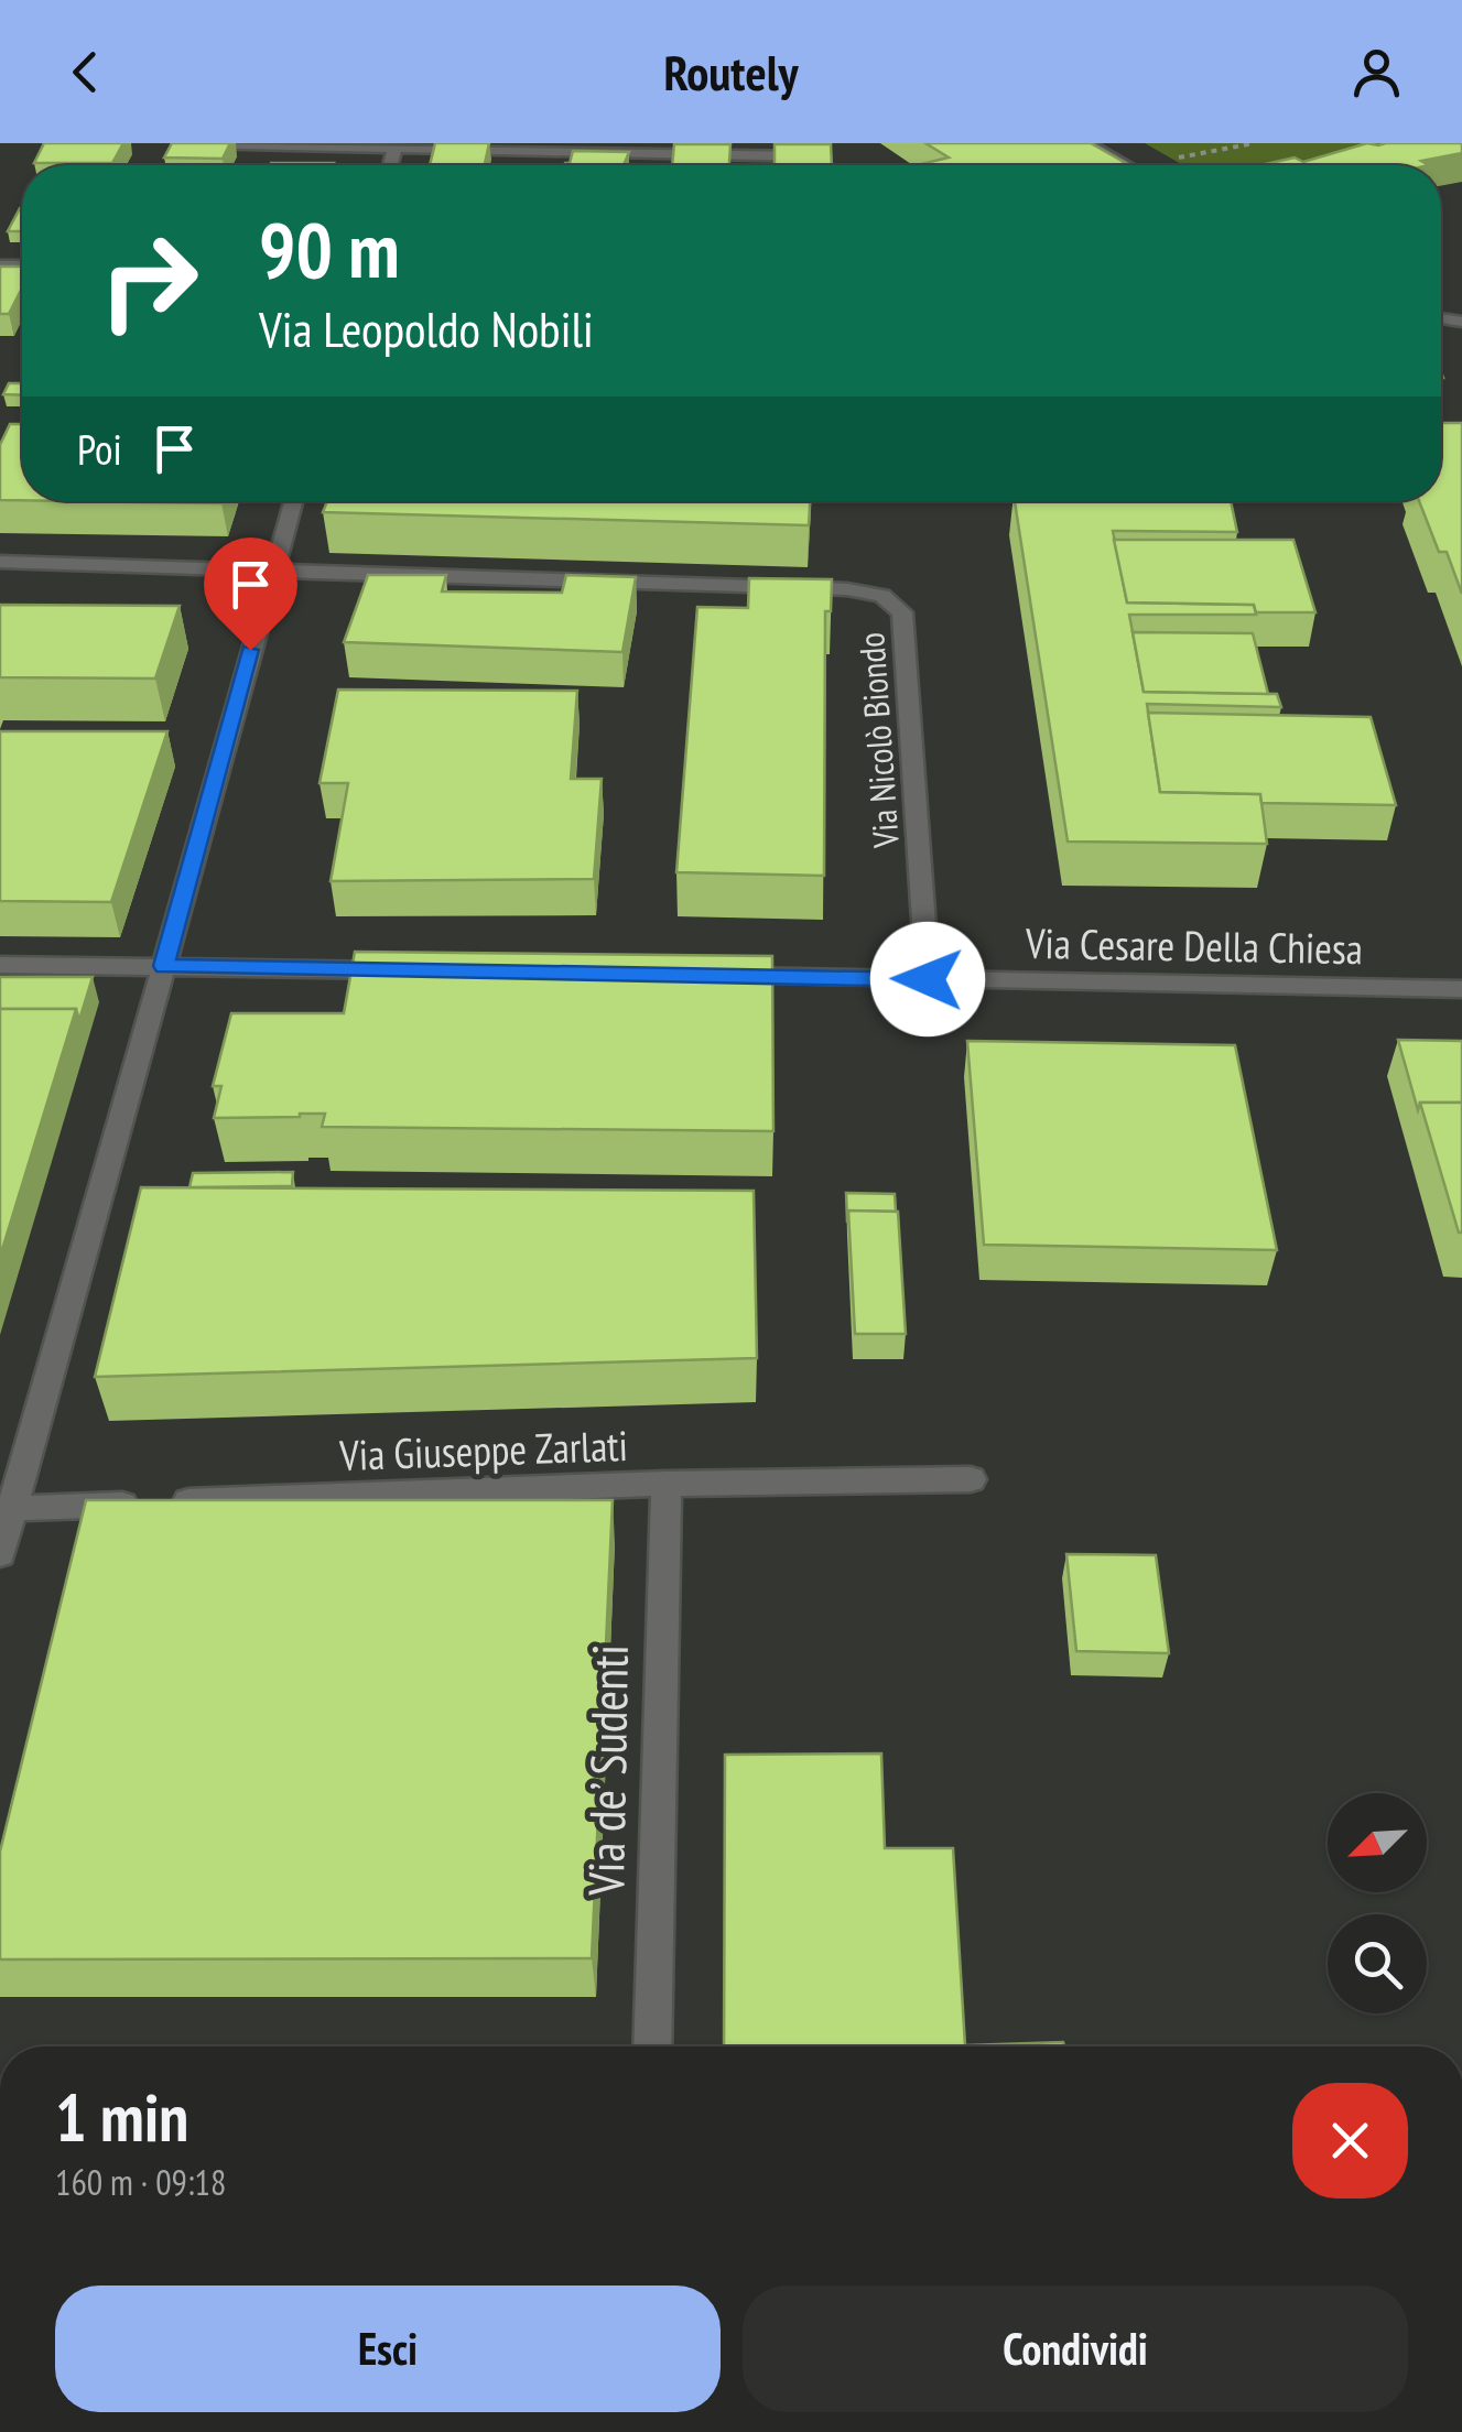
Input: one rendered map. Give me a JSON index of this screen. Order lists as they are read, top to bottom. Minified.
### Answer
{"streets":{"street":["Via Nicolò Biondo","Via Cesare Della Chiesa","Via Giuseppe Zarlati","Via de’ Sudenti"]},"crossings":[["Via Nicolò Biondo","Via Cesare Della Chiesa"],["Via Giuseppe Zarlati","Via de’ Sudenti"]],"north":"bottom left","page":{"header":"Routely","turn":["90 m","Via Leopoldo Nobili"],"then":"Poi","heading":["1 min","160 m · 09:18"],"buttons":["Esci","Condividi"]}}
